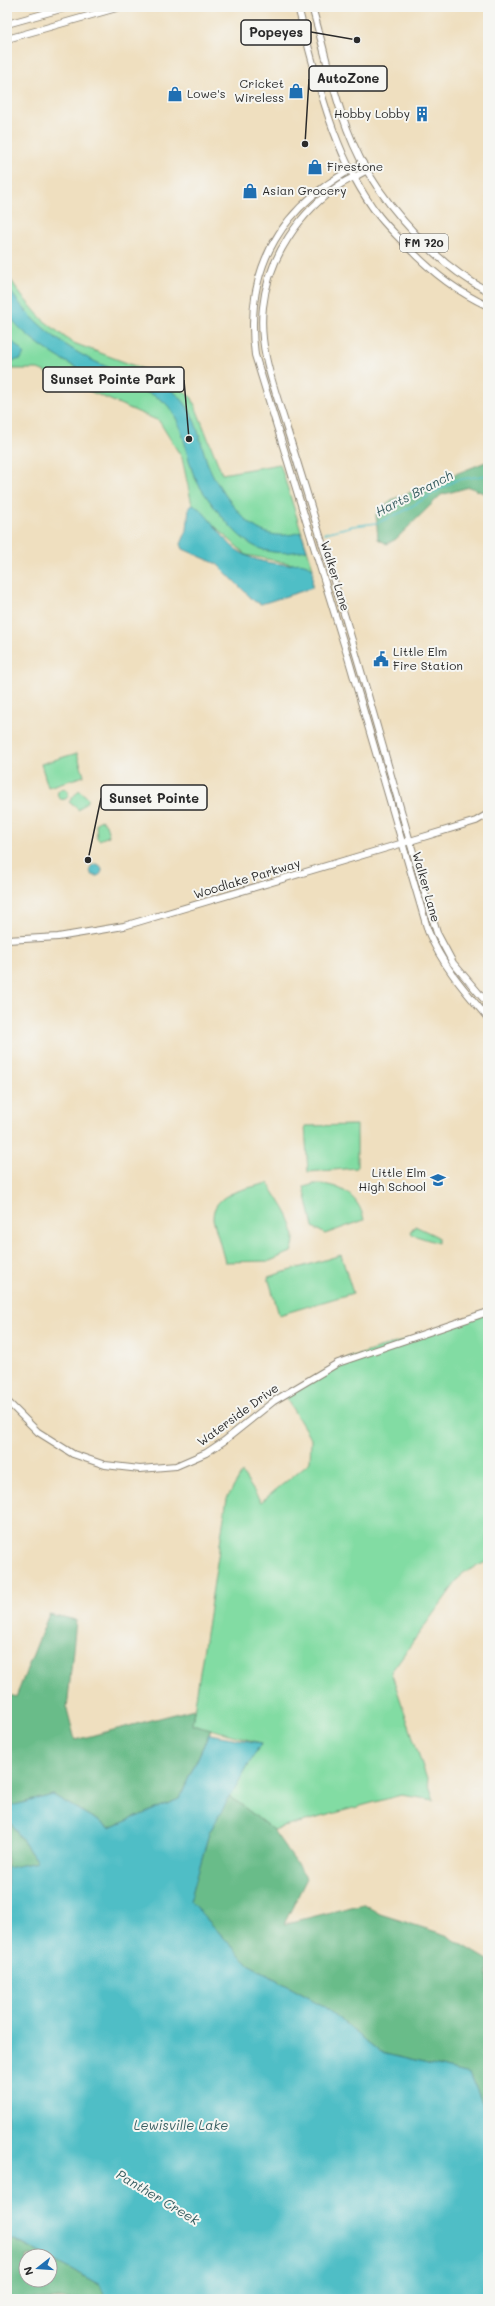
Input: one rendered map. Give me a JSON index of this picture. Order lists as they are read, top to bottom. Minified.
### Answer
{"streets":{"street":["FM 720","Walker Lane","Woodlake Parkway","Waterside Drive"]},"crossings":[["FM 720","Walker Lane"],["Walker Lane","Woodlake Parkway"]],"water":["Harts Branch","Lewisville Lake","Panther Creek"],"places":{"other":["Popeyes","AutoZone","Sunset Pointe Park","Sunset Pointe"],"shop":["Cricket Wireless","Lowe's","Firestone","Asian Grocery"],"building":["Hobby Lobby"],"public building":["Little Elm Fire Station"],"school or university":["Little Elm High School"]},"north":"left"}
